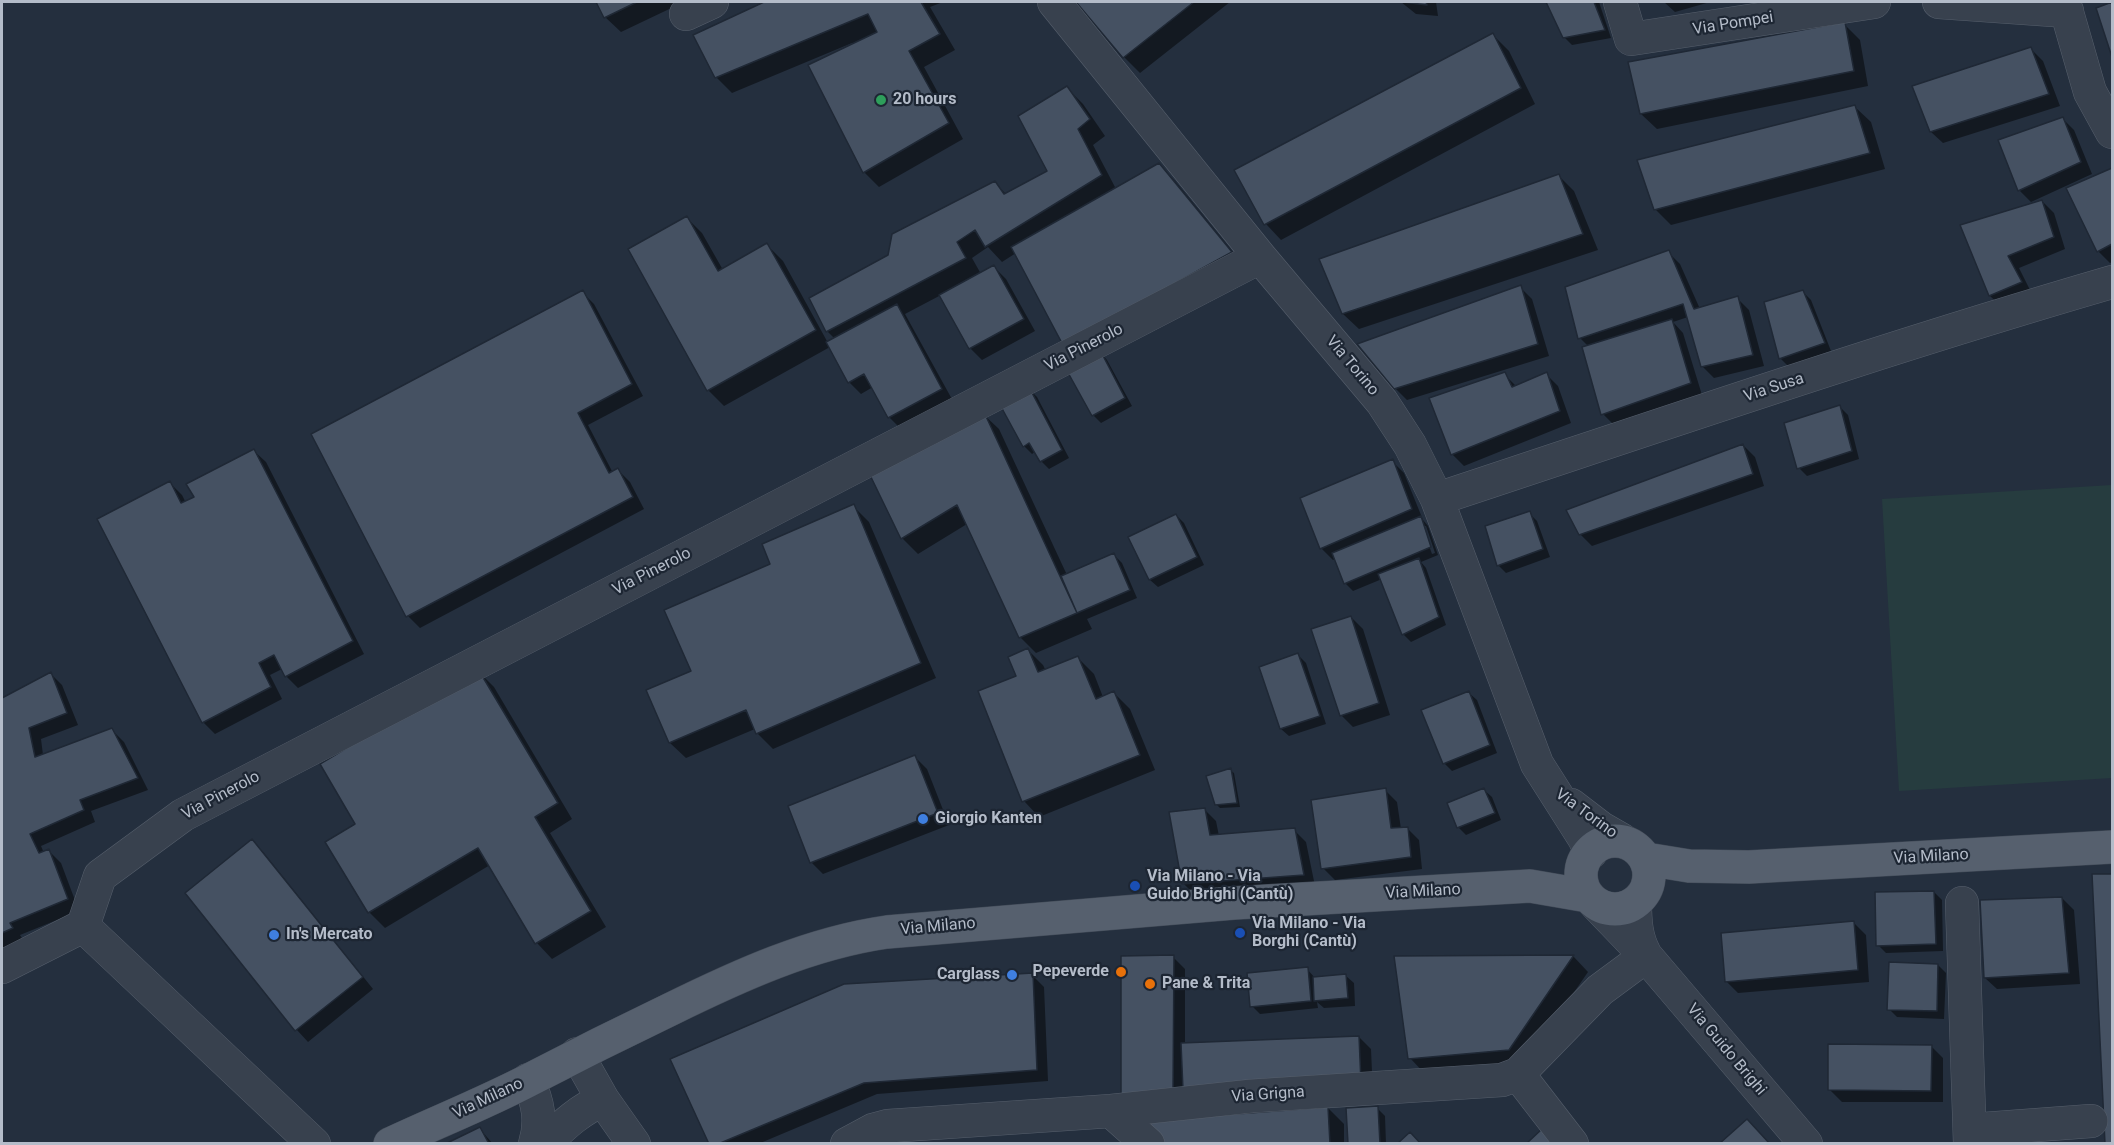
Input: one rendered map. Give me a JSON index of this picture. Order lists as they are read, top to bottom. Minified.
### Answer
{"streets":{"main road":["Via Milano"],"street":["Via Pompei","Via Pinerolo","Via Torino","Via Susa","Via Guido Brighi","Via Grigna"]},"crossings":[["Via Pinerolo","Via Torino"],["Via Torino","Via Susa"],["Via Torino","Via Milano"],["Via Torino","Via Guido Brighi"],["Via Milano","Via Guido Brighi"]],"places":["20 hours","Giorgio Kanten","Via Milano - Via Guido Brighi (Cantù)","Via Milano - Via Borghi (Cantù)","In's Mercato","Pepeverde","Carglass","Pane & Trita"]}
